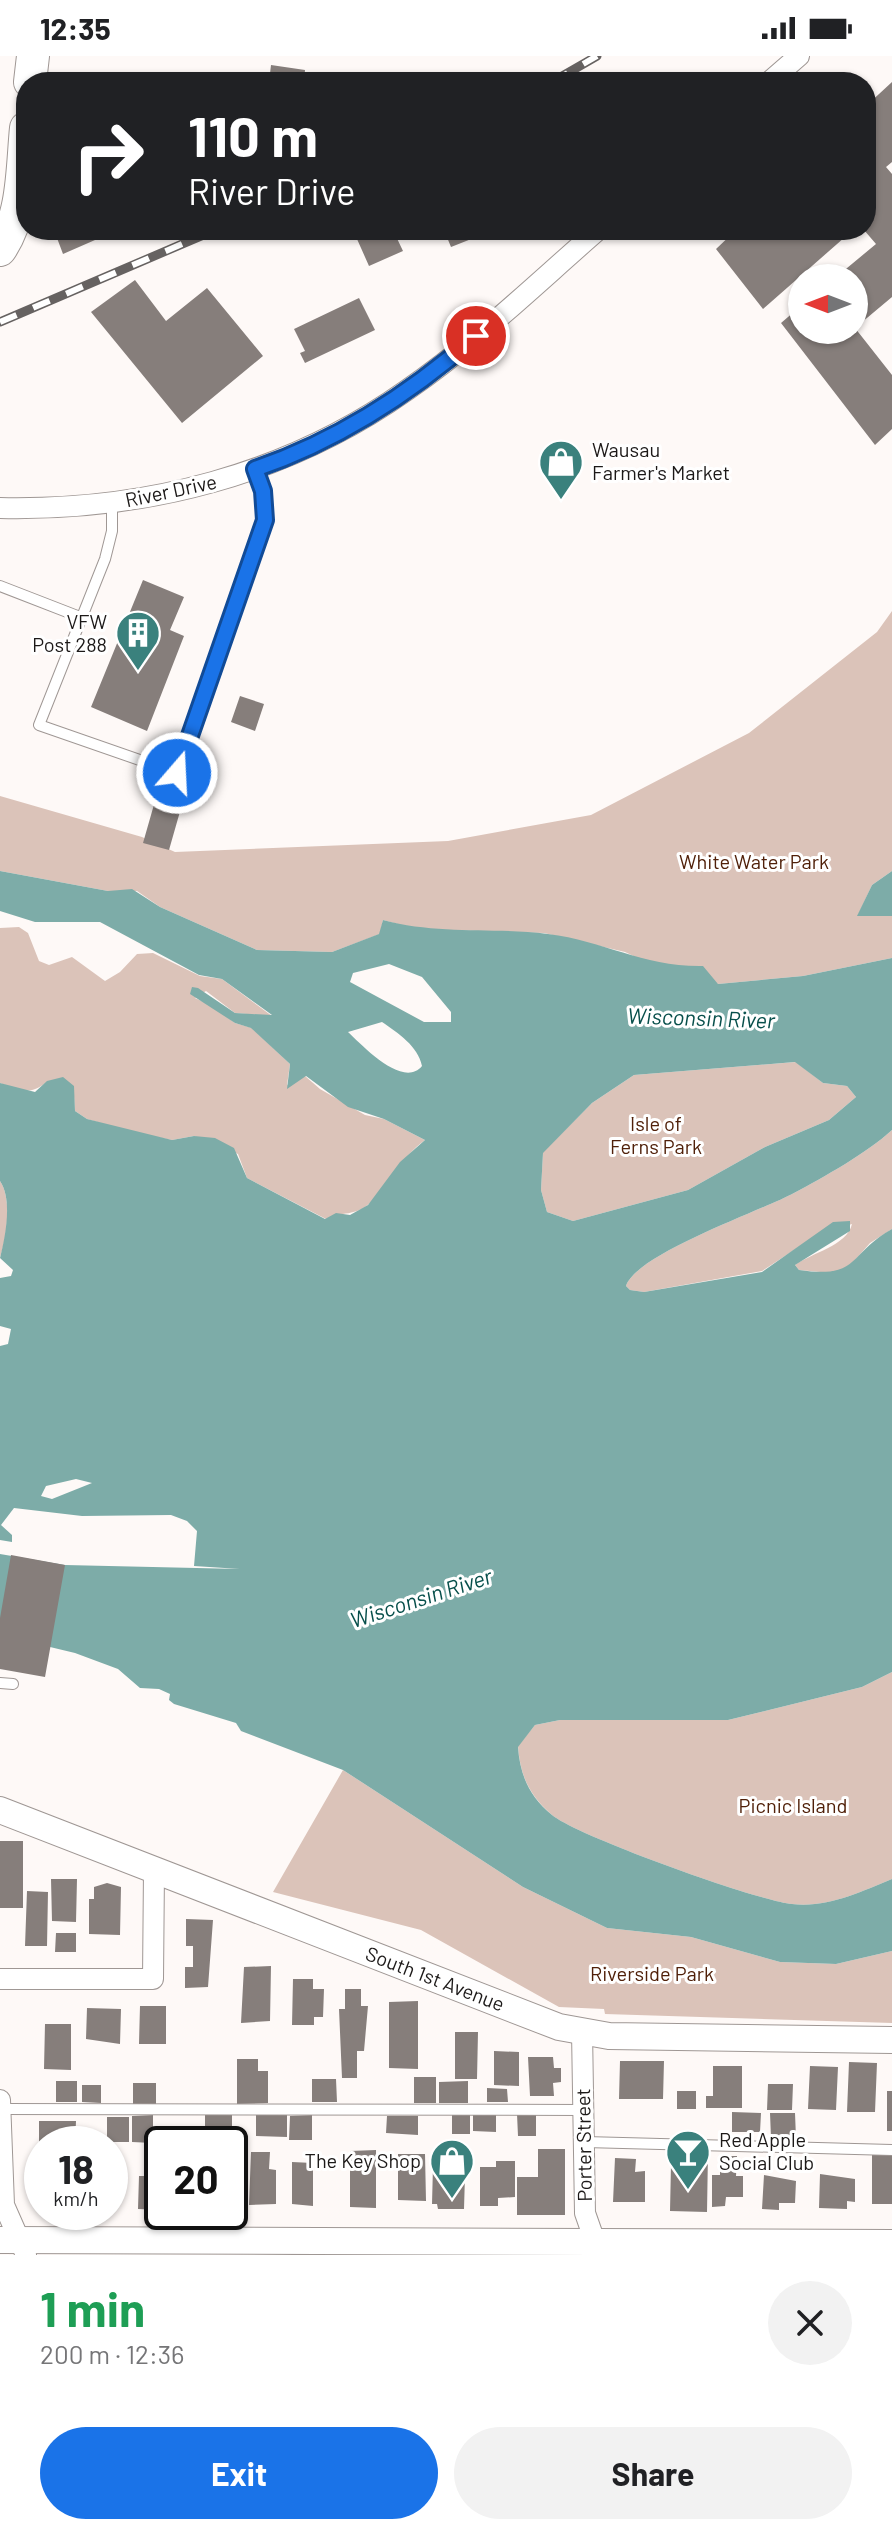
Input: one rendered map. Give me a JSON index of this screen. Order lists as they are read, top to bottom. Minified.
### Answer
{"streets":{"street":["River Drive","South 1st Avenue","Porter Street"]},"crossings":[["South 1st Avenue","Porter Street"]],"water":["Wisconsin River"],"parks":["White Water Park","Isle of Ferns Park","Picnic Island","Riverside Park"],"places":{"shop":["Wausau Farmer's Market","The Key Shop"],"building":["VFW Post 288"],"bar":["Red Apple Social Club"]},"north":"left","page":{"status":"12:35","turn":["110 m","River Drive"],"speed":"18 km/h","limit":"20","heading":["1 min","200 m · 12:36"],"buttons":["Exit","Share"]}}
